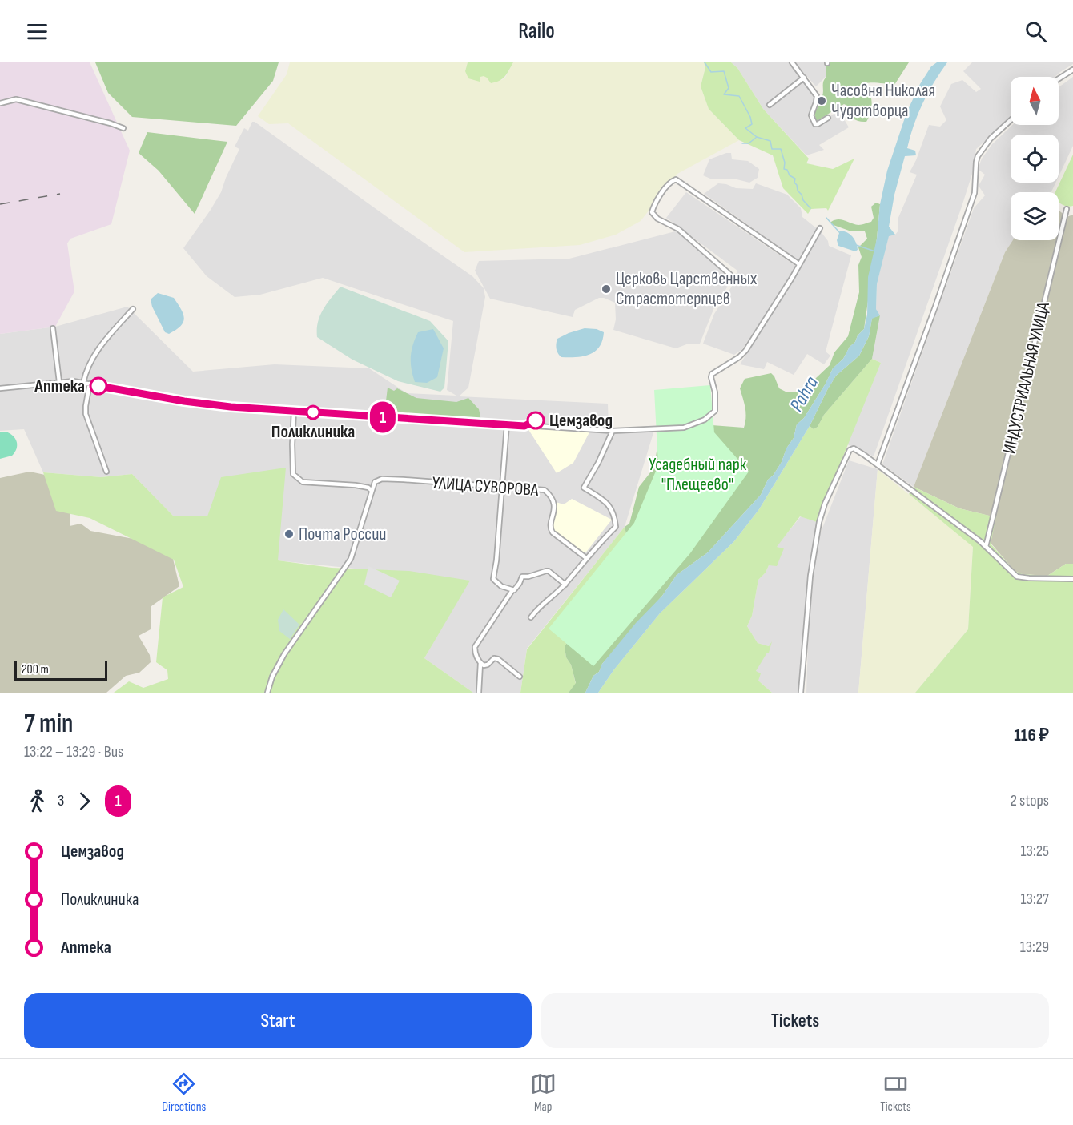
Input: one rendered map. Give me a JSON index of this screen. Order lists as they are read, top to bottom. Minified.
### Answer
{"streets":{"street":["ИНДУСТРИАЛЬНАЯ УЛИЦА","УЛИЦА СУВОРОВА"]},"water":["Pahra"],"parks":["Усадебный парк \"Плещеево\""],"places":["Часовня Николая Чудотворца","Церковь Царственных Страстотерпцев","Аптека","Поликлиника","Цемзавод","Почта России"],"lines":["bus line 1"],"scale_bar":"200 m","north":"top","page":{"header":"Railo","on_map":"1","scale":"200 m","heading":["7 min","13:22 – 13:29 · Bus","116 ₽"],"legs":["3","1","2 stops"],"list":[{"name":"Цемзавод","value":"13:25"},{"name":"Поликлиника","value":"13:27"},{"name":"Аптека","value":"13:29"}],"buttons":["Start","Tickets"],"tabs":["Directions","Map","Tickets"]}}
